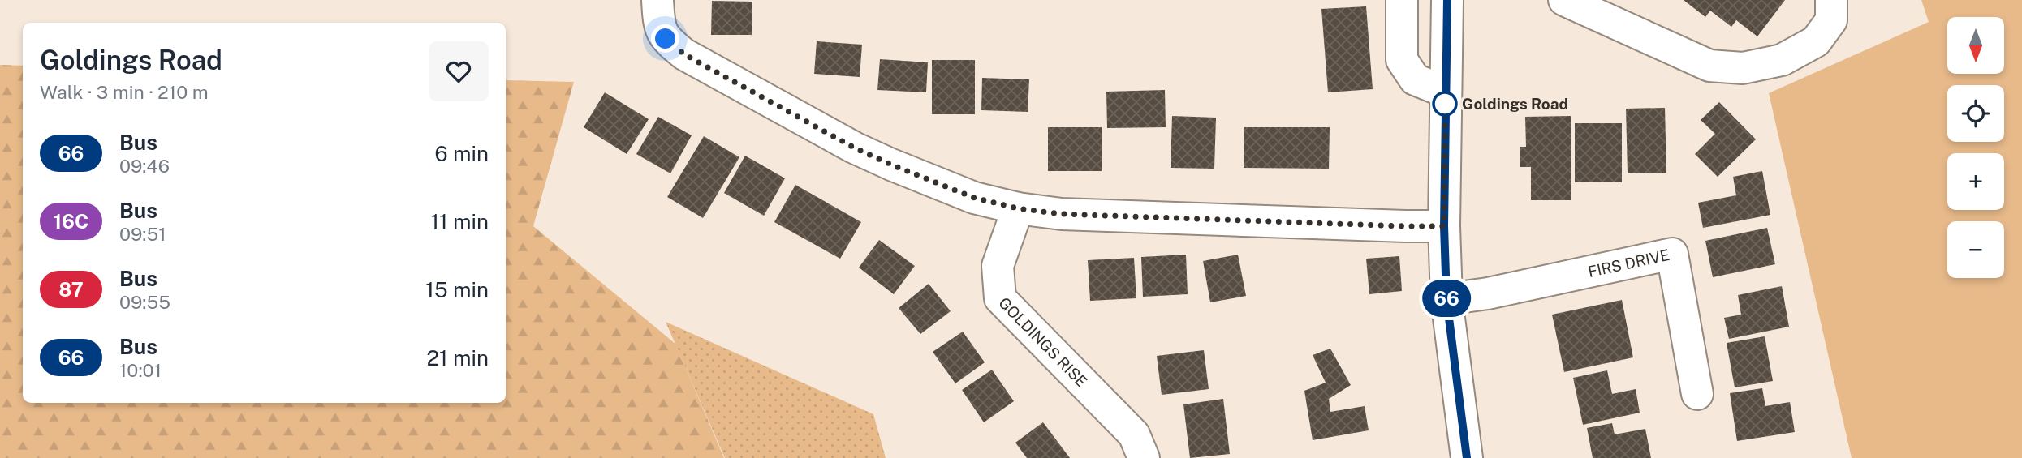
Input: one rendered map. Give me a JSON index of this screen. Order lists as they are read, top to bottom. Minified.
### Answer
{"streets":{"street":["FIRS DRIVE","GOLDINGS RISE"]},"places":["Goldings Road"],"lines":["bus line 66"],"north":"bottom","page":{"on_map":"66","map_buttons":["+","−"],"heading":["Goldings Road","Walk · 3 min · 210 m"],"list":[{"mark":"66","name":"Bus","note":"09:46","value":"6 min"},{"mark":"16C","name":"Bus","note":"09:51","value":"11 min"},{"mark":"87","name":"Bus","note":"09:55","value":"15 min"},{"mark":"66","name":"Bus","note":"10:01","value":"21 min"}]}}
